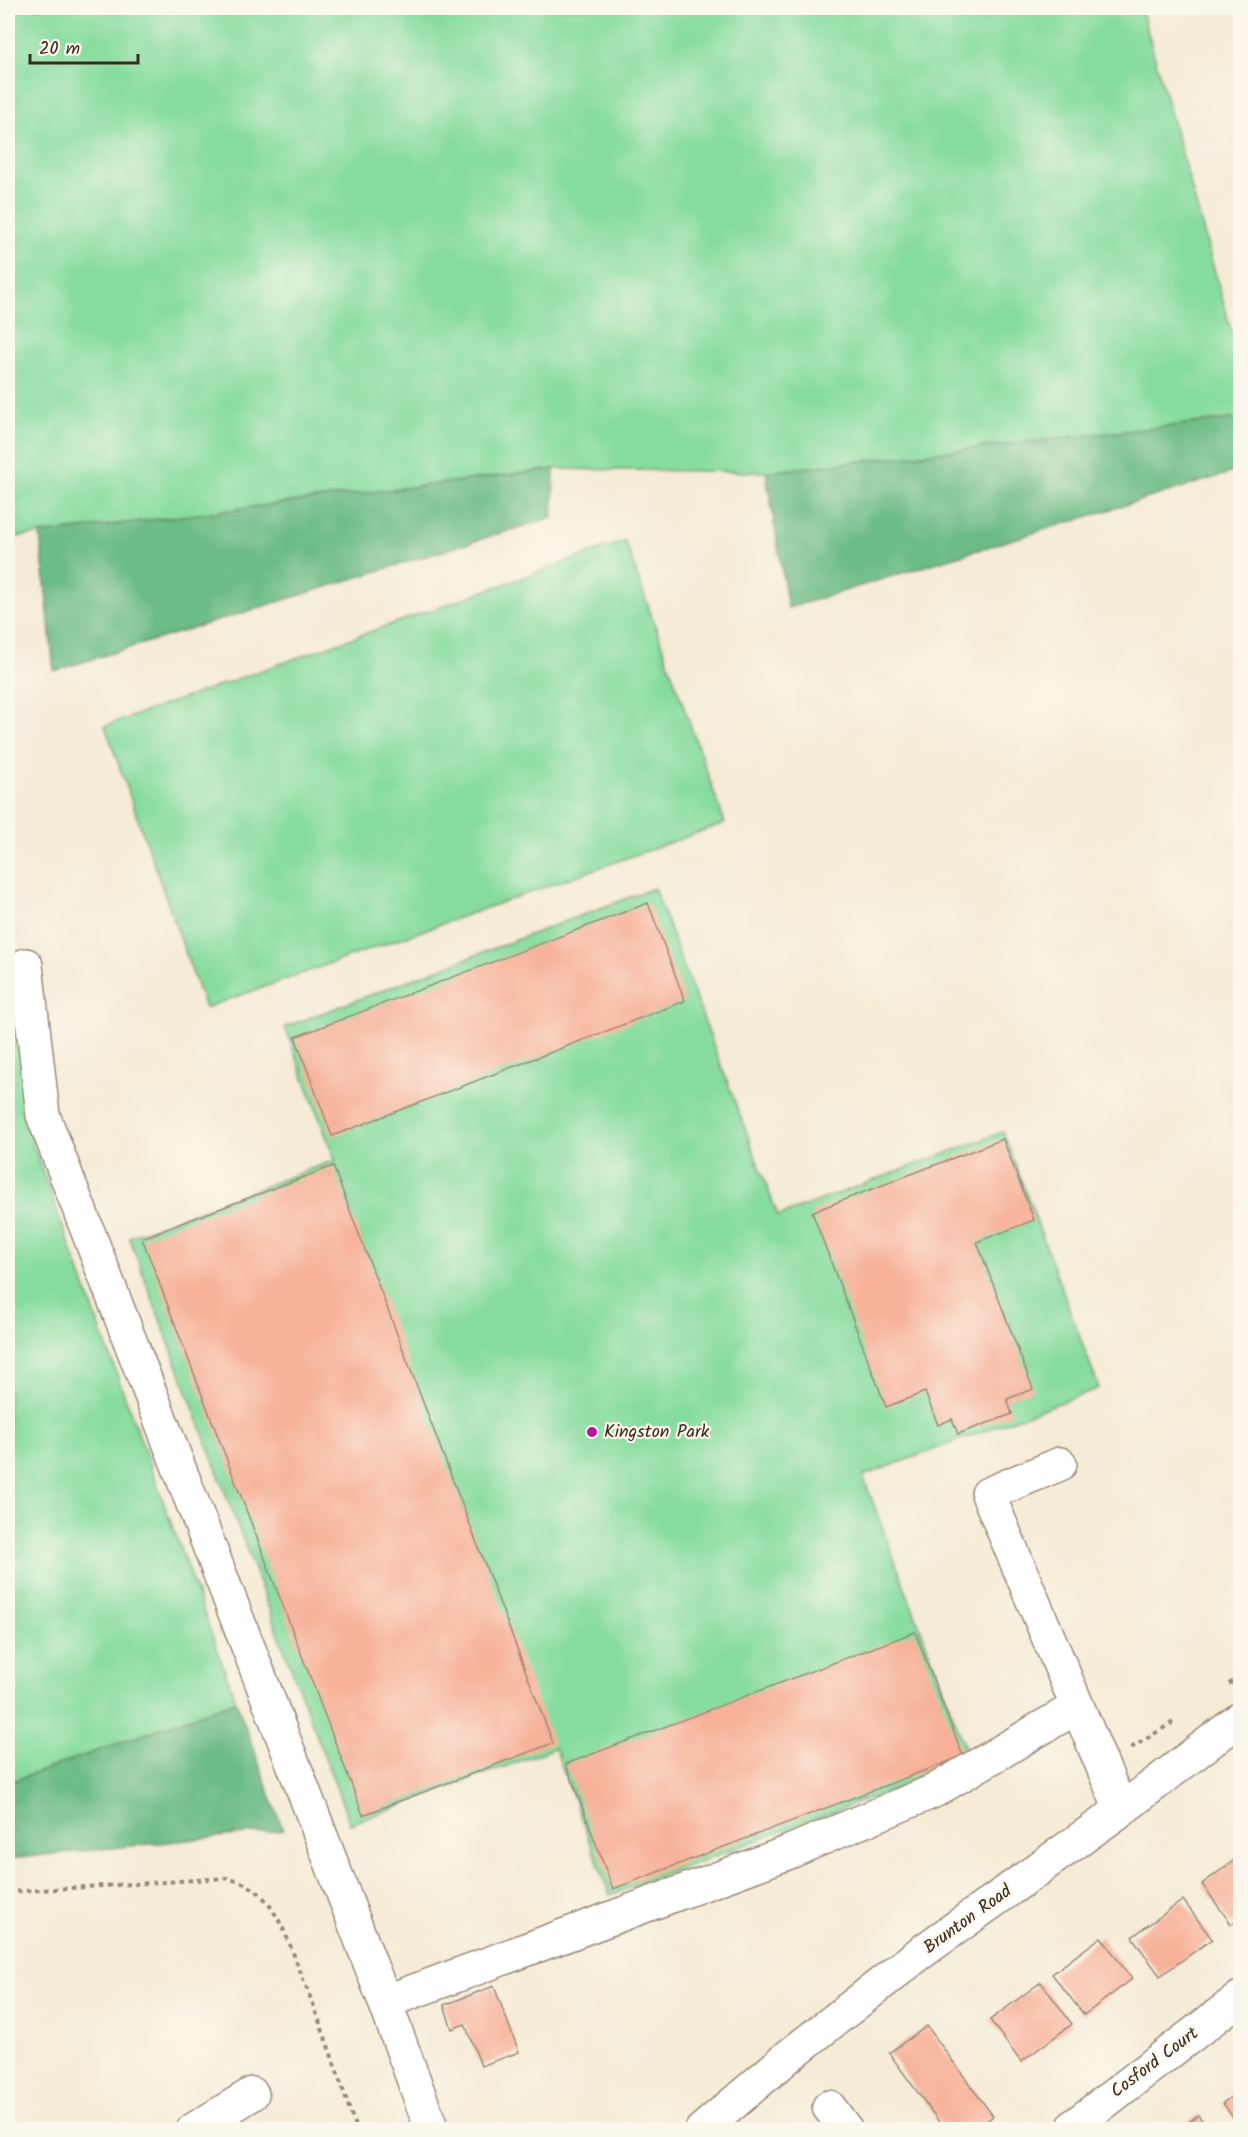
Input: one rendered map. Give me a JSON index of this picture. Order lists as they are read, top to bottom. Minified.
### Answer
{"streets":{"street":["Brunton Road","Cosford Court"]},"places":["Kingston Park"],"scale_bar":"20 m"}
